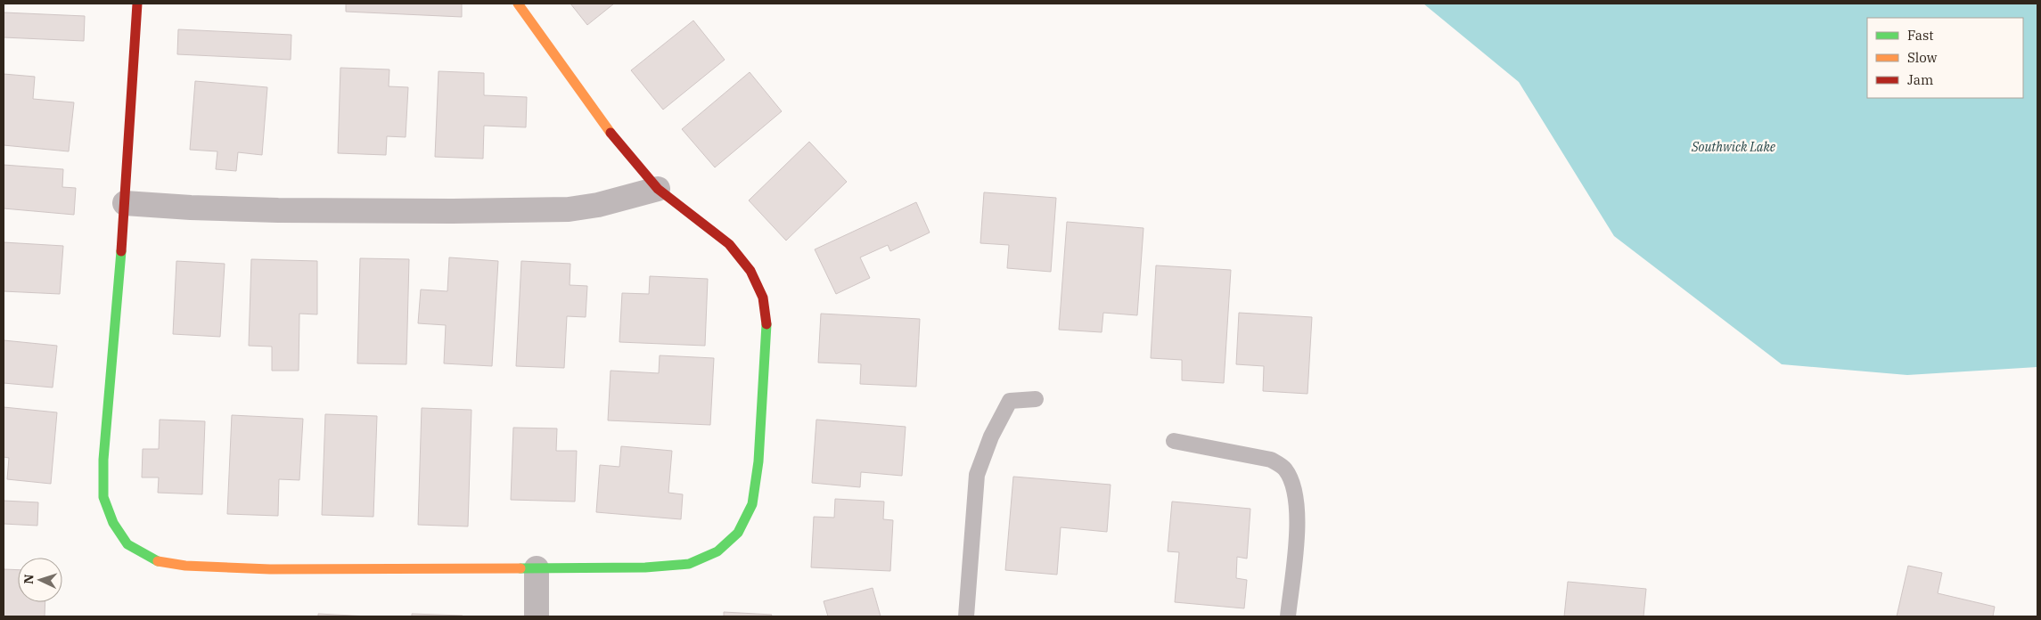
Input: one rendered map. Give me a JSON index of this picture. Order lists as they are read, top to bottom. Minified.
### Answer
{"water":["Southwick Lake"],"legend":["Fast","Slow","Jam"],"north":"left"}
